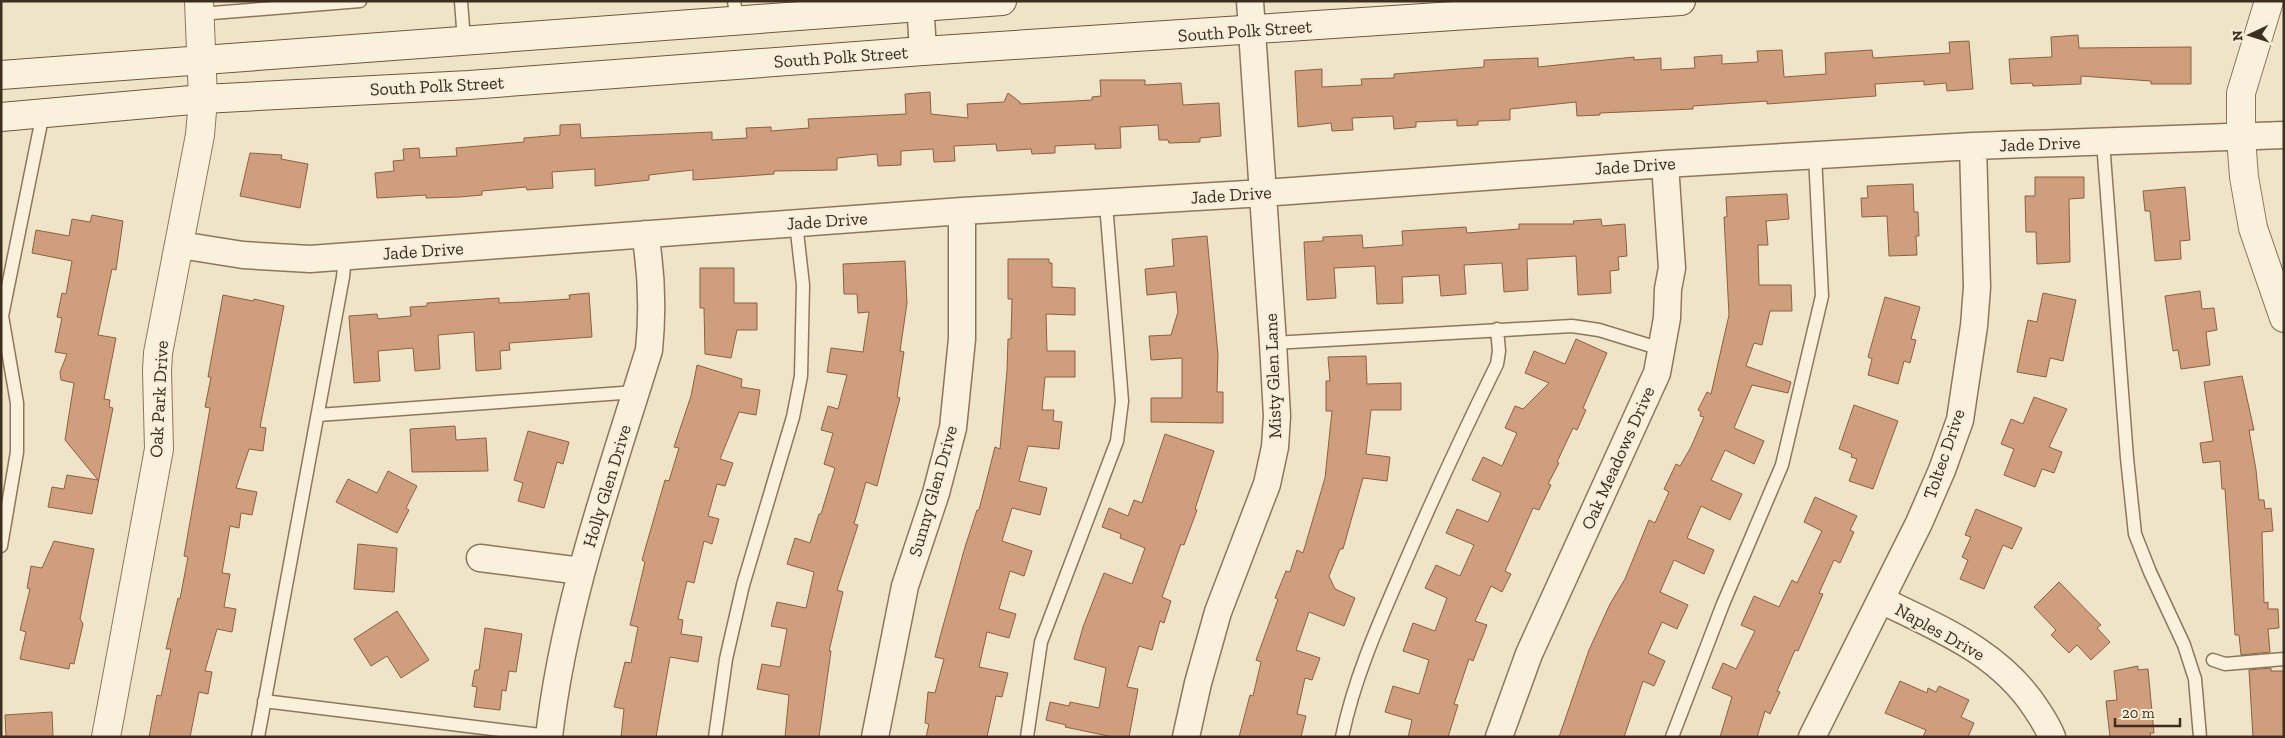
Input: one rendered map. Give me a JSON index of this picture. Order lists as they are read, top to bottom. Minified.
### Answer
{"streets":{"main road":["South Polk Street","Oak Park Drive"],"street":["Jade Drive","Misty Glen Lane","Toltec Drive","Oak Meadows Drive","Holly Glen Drive","Sunny Glen Drive","Naples Drive"]},"crossings":[["South Polk Street","Misty Glen Lane"],["South Polk Street","Oak Park Drive"],["Jade Drive","Misty Glen Lane"],["Jade Drive","Oak Park Drive"],["Jade Drive","Toltec Drive"],["Jade Drive","Oak Meadows Drive"],["Jade Drive","Holly Glen Drive"],["Jade Drive","Sunny Glen Drive"],["Toltec Drive","Naples Drive"]],"scale_bar":"20 m","north":"left"}
